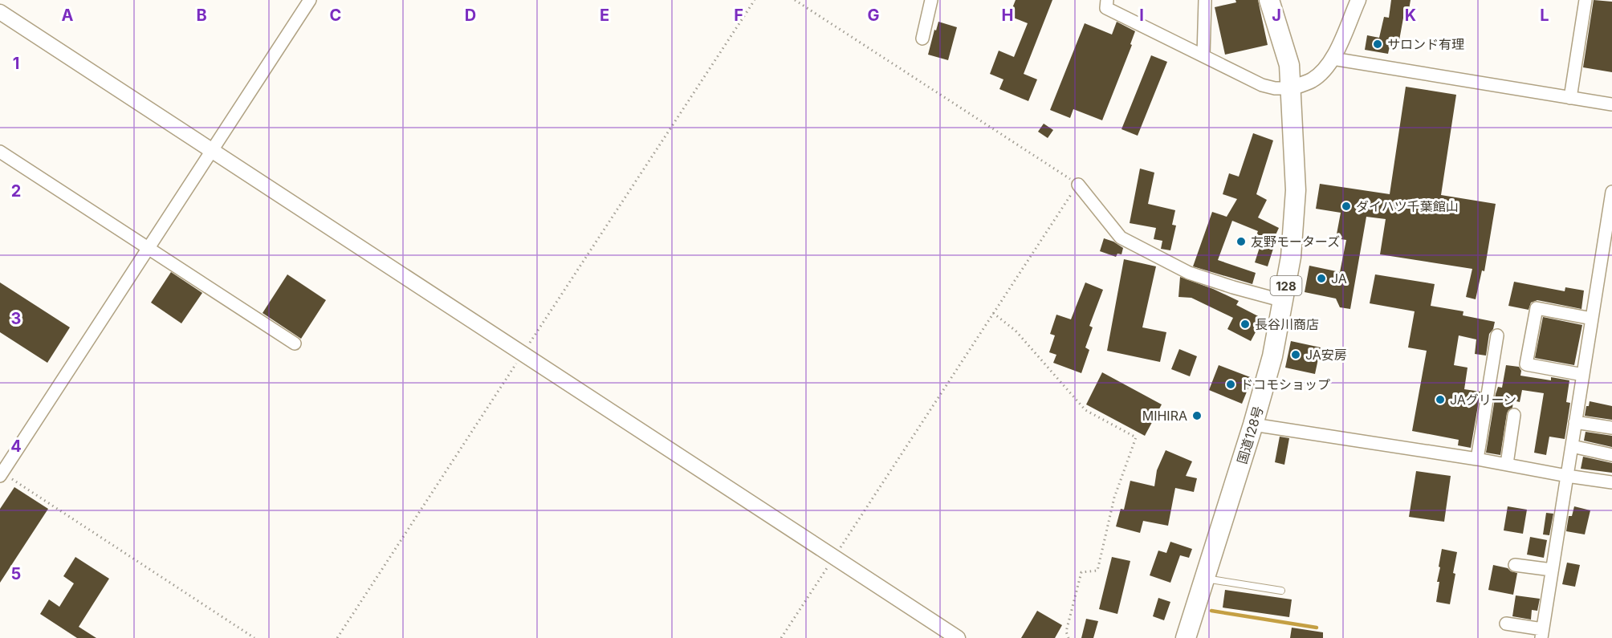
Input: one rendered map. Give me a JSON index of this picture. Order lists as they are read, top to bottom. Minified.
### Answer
{"streets":{"highway":["128","国道128号"]},"places":["サロンド有理","ダイハツ千葉館山","友野モーターズ","JA","長谷川商店","JA安房","ドコモショップ","JAグリーン","MIHIRA"],"grid":{"columns":["A","B","C","D","E","F","G","H","I","J","K","L"],"rows":["1","2","3","4","5"]}}
